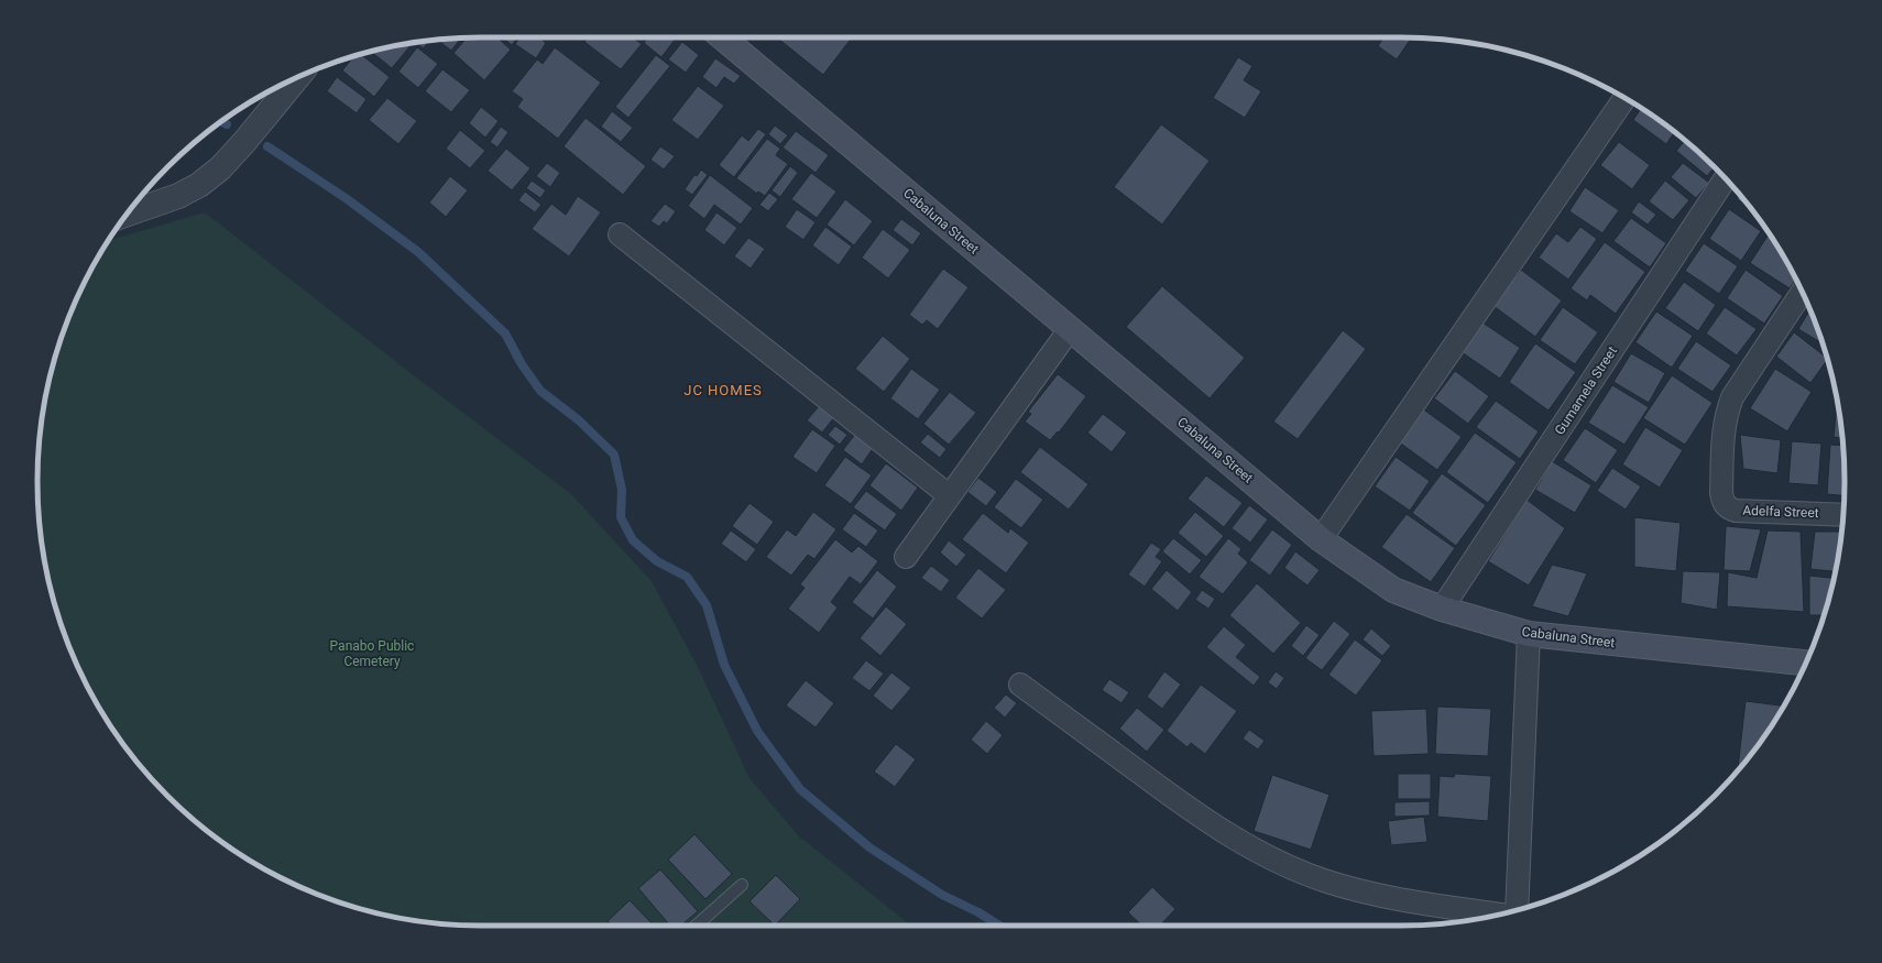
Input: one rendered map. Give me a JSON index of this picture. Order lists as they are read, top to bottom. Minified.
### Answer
{"streets":{"main road":["Cabaluna Street"],"street":["Gumamela Street","Adelfa Street"]},"crossings":[["Cabaluna Street","Gumamela Street"]],"districts":["JC HOMES"],"parks":["Panabo Public Cemetery"]}
